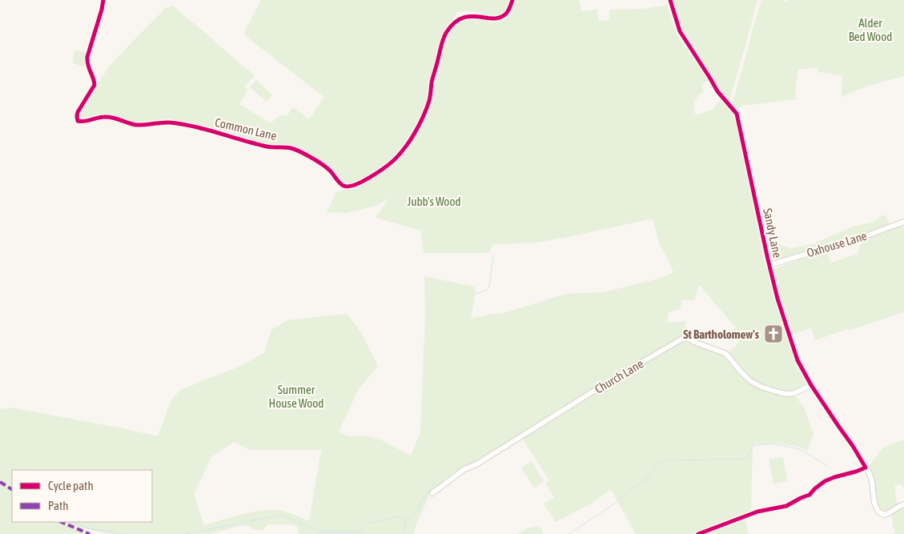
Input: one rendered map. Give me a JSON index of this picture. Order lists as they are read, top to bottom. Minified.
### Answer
{"streets":{"street":["Common Lane","Sandy Lane","Oxhouse Lane","Church Lane"]},"crossings":[["Sandy Lane","Oxhouse Lane"],["Sandy Lane","Church Lane"]],"parks":["Alder Bed Wood","Jubb's Wood","Summer House Wood"],"places":{"church":["St Bartholomew's"]},"legend":["Cycle path","Path"]}
